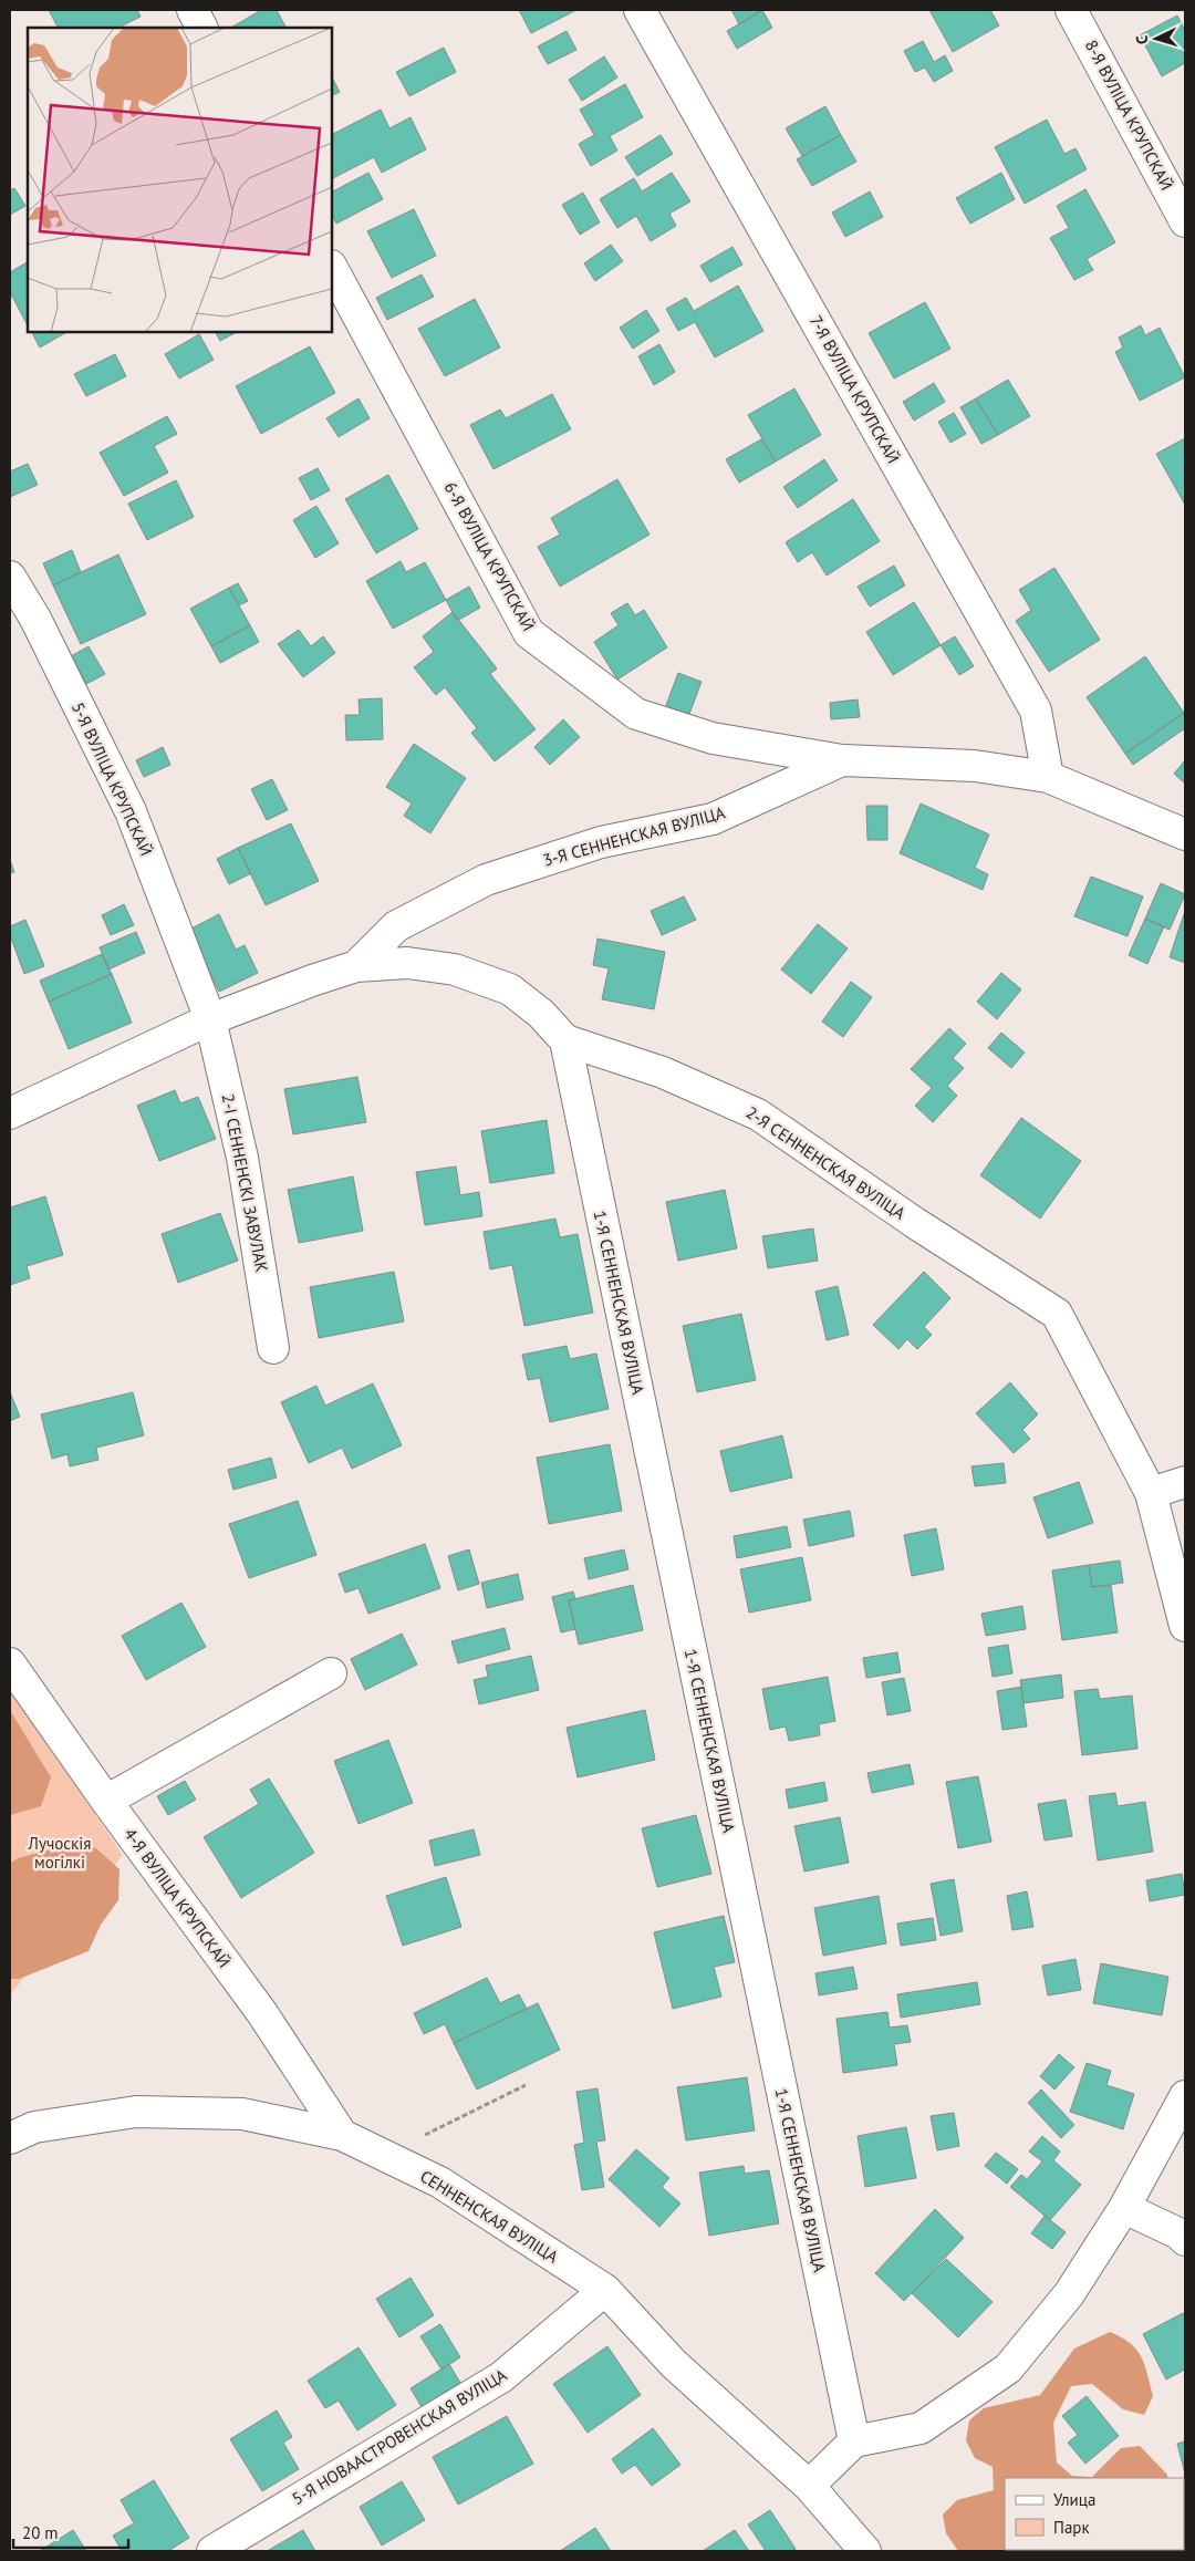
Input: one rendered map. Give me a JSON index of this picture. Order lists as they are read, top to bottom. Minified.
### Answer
{"streets":{"street":["8-Я ВУЛІЦА КРУПСКАЙ","7-Я ВУЛІЦА КРУПСКАЙ","6-Я ВУЛІЦА КРУПСКАЙ","5-Я ВУЛІЦА КРУПСКАЙ","3-Я СЕННЕНСКАЯ ВУЛІЦА","2-Я СЕННЕНСКАЯ ВУЛІЦА","2-І СЕННЕНСКІ ЗАВУЛАК","1-Я СЕННЕНСКАЯ ВУЛІЦА","4-Я ВУЛІЦА КРУПСКАЙ","СЕННЕНСКАЯ ВУЛІЦА","5-Я НОВААСТРОВЕНСКАЯ ВУЛІЦА"]},"crossings":[["7-Я ВУЛІЦА КРУПСКАЙ","3-Я СЕННЕНСКАЯ ВУЛІЦА"],["6-Я ВУЛІЦА КРУПСКАЙ","3-Я СЕННЕНСКАЯ ВУЛІЦА"],["5-Я ВУЛІЦА КРУПСКАЙ","2-І СЕННЕНСКІ ЗАВУЛАК"],["2-Я СЕННЕНСКАЯ ВУЛІЦА","1-Я СЕННЕНСКАЯ ВУЛІЦА"],["4-Я ВУЛІЦА КРУПСКАЙ","СЕННЕНСКАЯ ВУЛІЦА"],["СЕННЕНСКАЯ ВУЛІЦА","5-Я НОВААСТРОВЕНСКАЯ ВУЛІЦА"]],"parks":["Лучоскія могілкі"],"legend":["Улица","Парк"],"scale_bar":"20 m","north":"left"}
